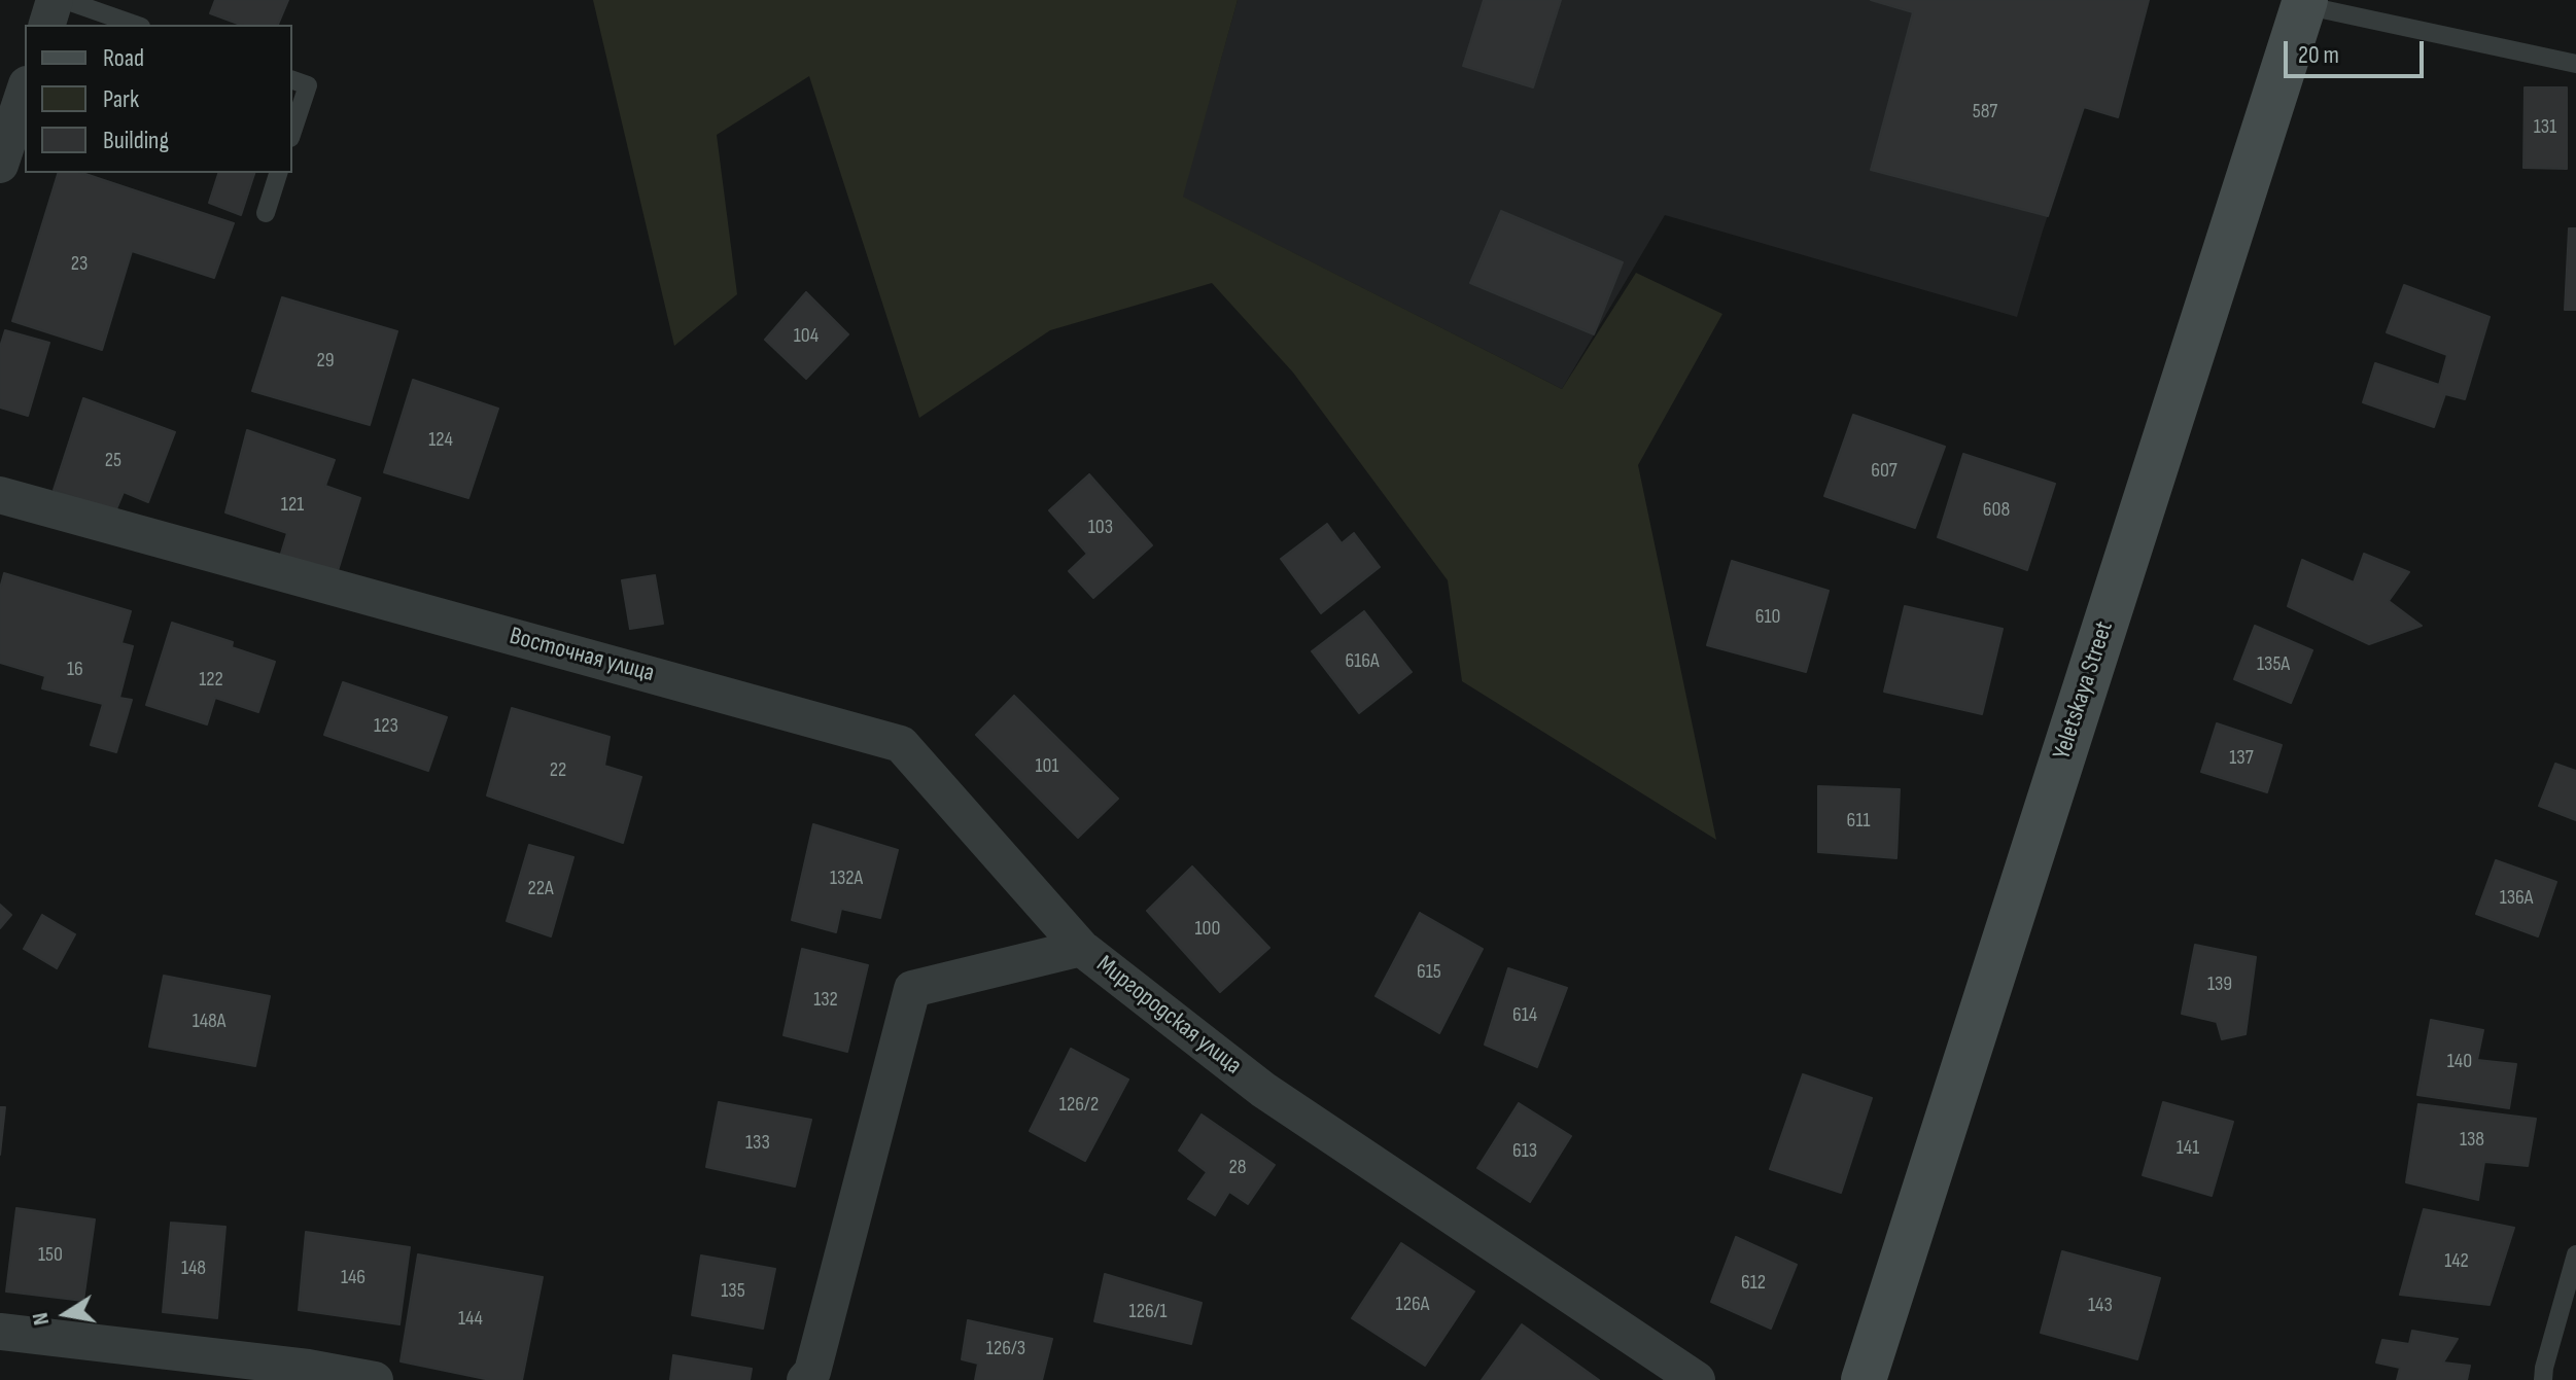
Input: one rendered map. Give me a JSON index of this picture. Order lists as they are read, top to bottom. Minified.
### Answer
{"streets":{"main road":["Yeletskaya Street"],"street":["Восточная улица","Миргородская улица"]},"crossings":[["Восточная улица","Миргородская улица"]],"house_numbers":["587","131","23","104","29","124","25","607","121","608","103","610","616А","135А","16","122","123","137","101","22","611","132А","22А","136А","100","615","139","132","614","148А","140","126/2","138","133","141","613","28","150","142","148","146","612","135","126А","143","126/1","144","126/3"],"legend":["Road","Park","Building"],"scale_bar":"20 m","north":"left"}
